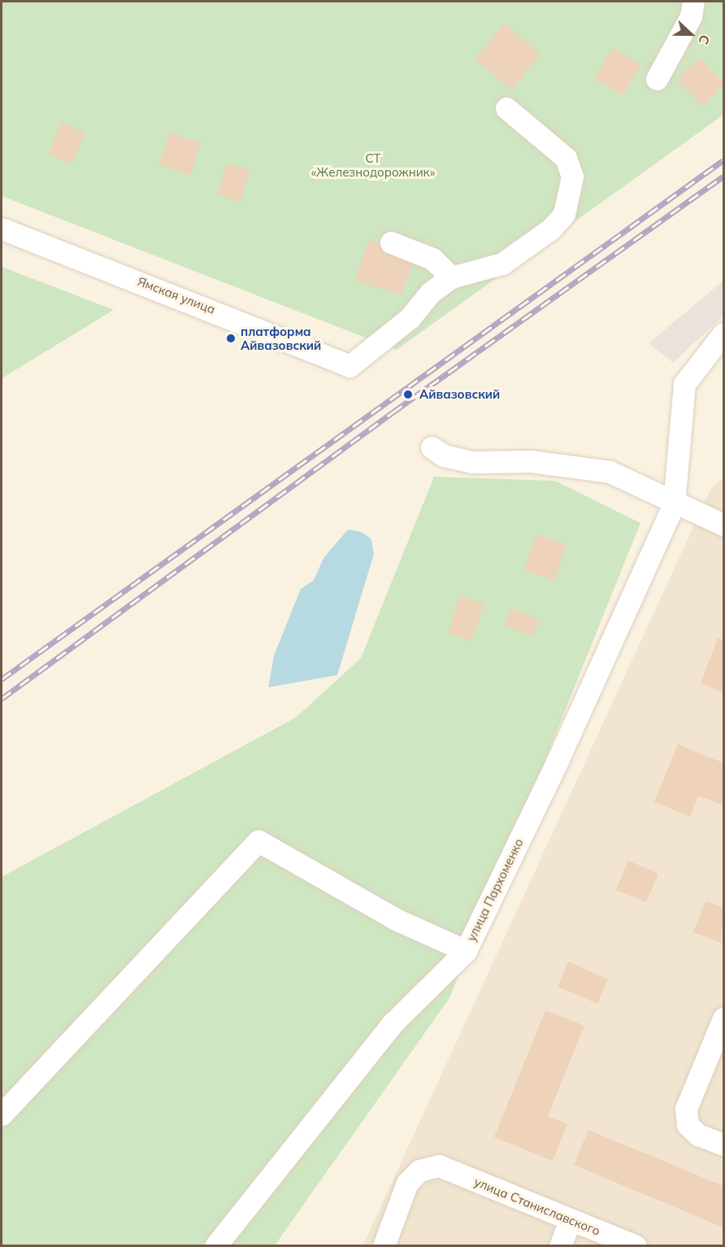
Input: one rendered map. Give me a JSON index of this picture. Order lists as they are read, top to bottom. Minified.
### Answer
{"streets":{"street":["Ямская улица","улица Пархоменко","улица Станиславского"]},"parks":["СТ «Железнодорожник»"],"places":["платформа Айвазовский","Айвазовский"],"north":"right"}
